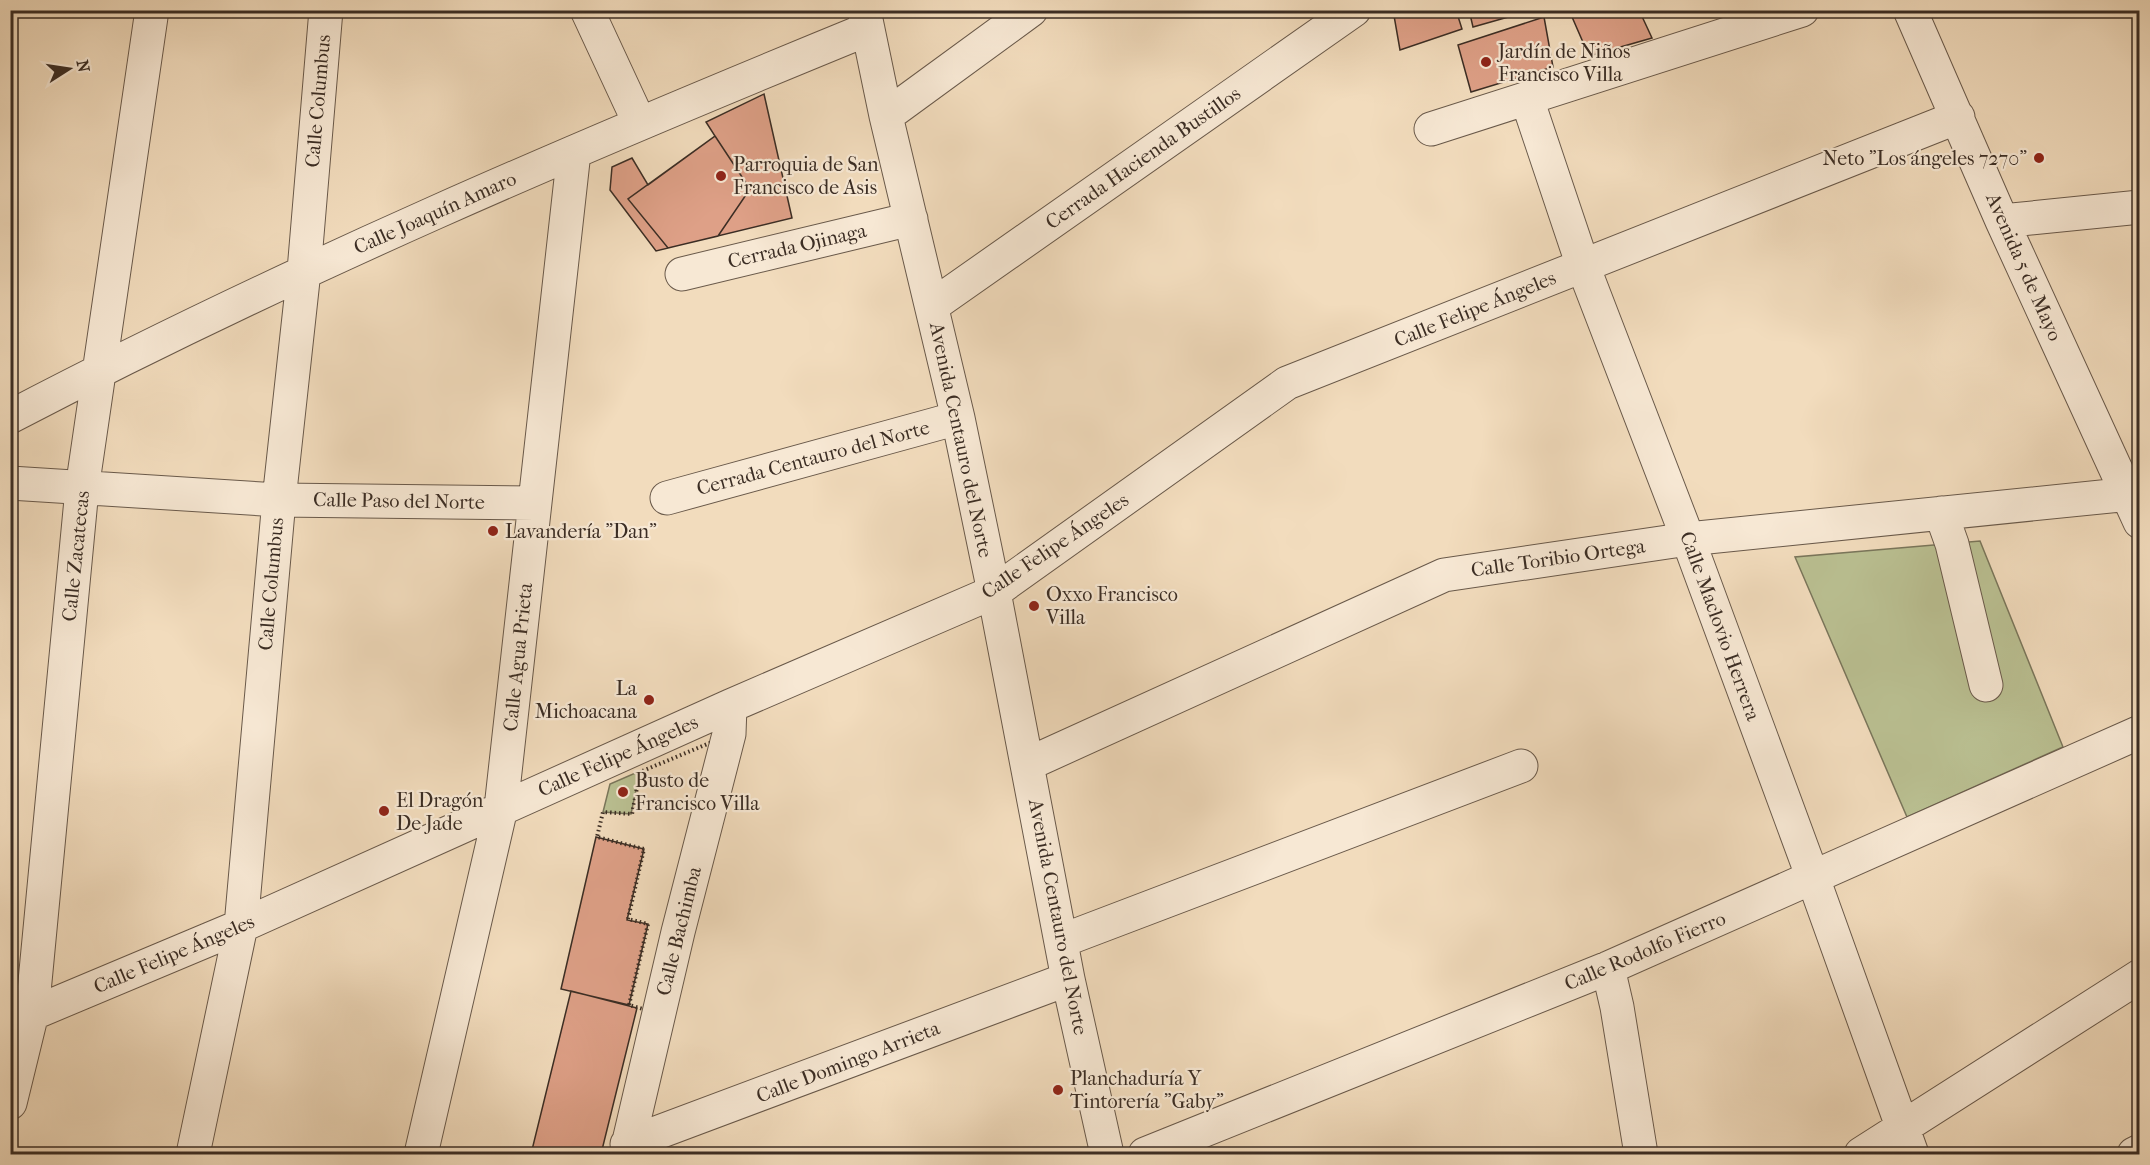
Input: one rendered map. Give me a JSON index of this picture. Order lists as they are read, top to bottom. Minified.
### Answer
{"streets":{"street":["Calle Columbus","Cerrada Hacienda Bustillos","Calle Joaquín Amaro","Cerrada Ojinaga","Avenida 5 de Mayo","Calle Felipe Ángeles","Avenida Centauro del Norte","Cerrada Centauro del Norte","Calle Paso del Norte","Calle Zacatecas","Calle Toribio Ortega","Calle Maclovio Herrera","Calle Agua Prieta","Calle Bachimba","Calle Rodolfo Fierro","Calle Domingo Arrieta"]},"crossings":[["Calle Columbus","Calle Joaquín Amaro"],["Calle Columbus","Calle Felipe Ángeles"],["Calle Columbus","Calle Paso del Norte"],["Cerrada Hacienda Bustillos","Avenida Centauro del Norte"],["Calle Joaquín Amaro","Avenida Centauro del Norte"],["Calle Joaquín Amaro","Calle Zacatecas"],["Calle Joaquín Amaro","Calle Agua Prieta"],["Cerrada Ojinaga","Avenida Centauro del Norte"],["Avenida 5 de Mayo","Calle Felipe Ángeles"],["Avenida 5 de Mayo","Calle Toribio Ortega"],["Calle Felipe Ángeles","Avenida Centauro del Norte"],["Calle Felipe Ángeles","Calle Zacatecas"],["Calle Felipe Ángeles","Calle Maclovio Herrera"],["Calle Felipe Ángeles","Calle Agua Prieta"],["Calle Felipe Ángeles","Calle Bachimba"],["Avenida Centauro del Norte","Cerrada Centauro del Norte"],["Avenida Centauro del Norte","Calle Toribio Ortega"],["Avenida Centauro del Norte","Calle Domingo Arrieta"],["Calle Paso del Norte","Calle Zacatecas"],["Calle Paso del Norte","Calle Agua Prieta"],["Calle Toribio Ortega","Calle Maclovio Herrera"],["Calle Maclovio Herrera","Calle Rodolfo Fierro"],["Calle Bachimba","Calle Domingo Arrieta"]],"places":["Jardín de Niños Francisco Villa","Neto \"Los ángeles 7270\"","Parroquia de San Francisco de Asis","Lavandería \"Dan\"","Oxxo Francisco Villa","La Michoacana","Busto de Francisco Villa","El Dragón De Jade","Planchaduría Y Tintorería \"Gaby\""],"north":"right"}
